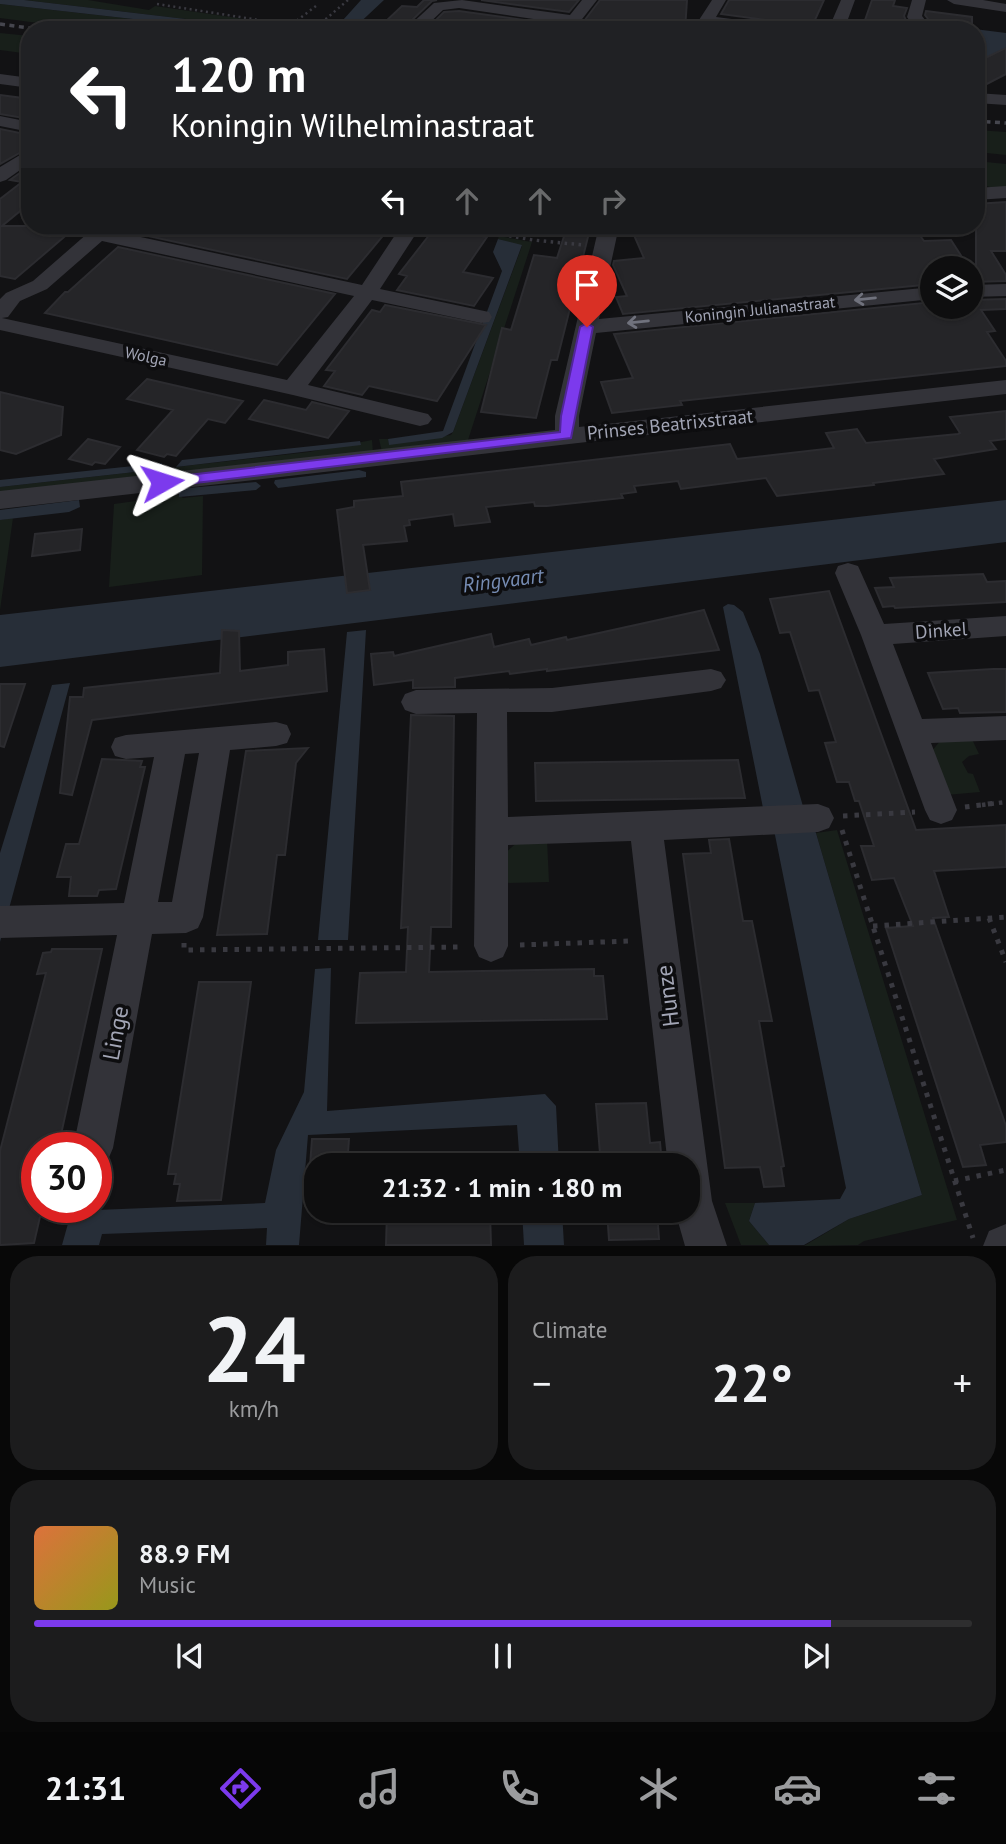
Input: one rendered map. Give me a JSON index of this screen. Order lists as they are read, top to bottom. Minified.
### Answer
{"streets":{"street":["Koningin Julianastraat","Wolga","Prinses Beatrixstraat","Dinkel","Hunze","Linge"]},"one_way":["Koningin Julianastraat"],"water":["Ringvaart"],"page":{"turn":["120 m","Koningin Wilhelminastraat"],"limit":"30","trip":"21:32 · 1 min · 180 m","tile":[["24","km/h"],"Climate"],"heat":["−","22°","+"],"song":["88.9 FM","Music"],"tabs":"21:31"}}
